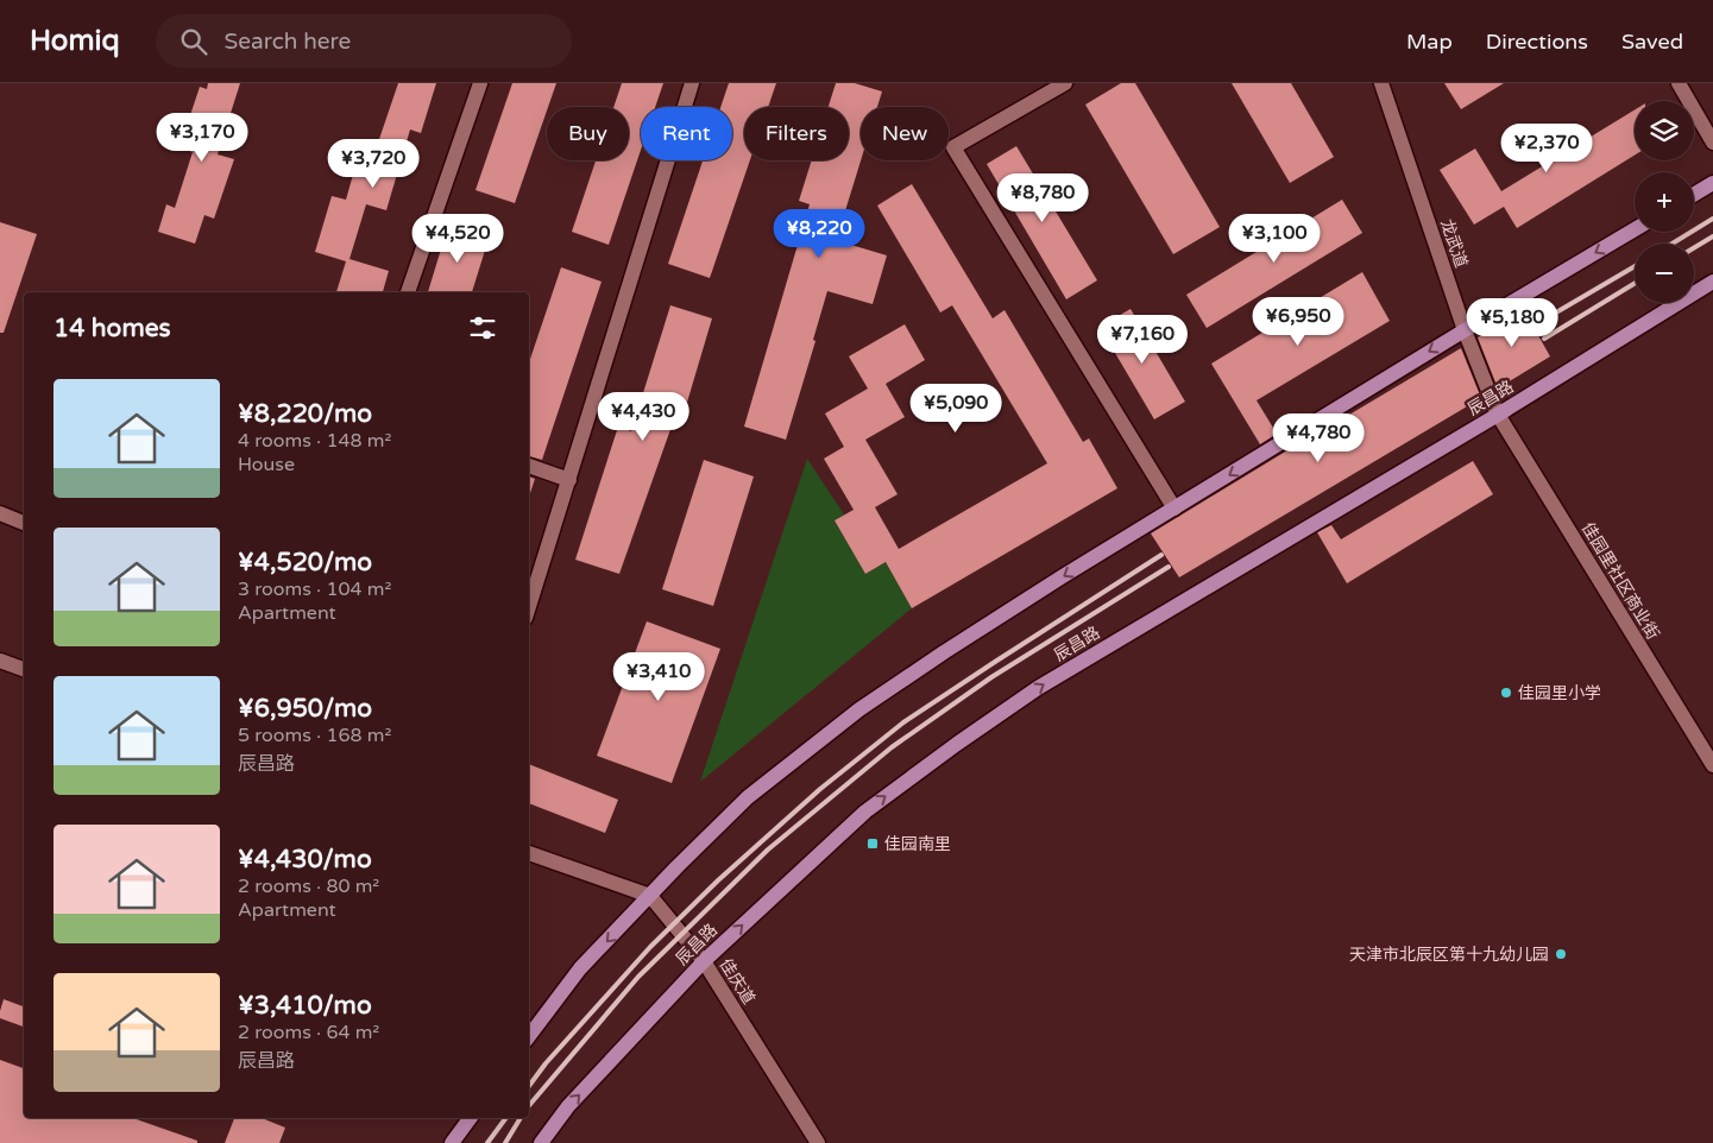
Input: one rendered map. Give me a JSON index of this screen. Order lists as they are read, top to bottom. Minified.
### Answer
{"streets":{"main road":["辰昌路"],"street":["龙武道","佳园里社区商业街","佳庆道"]},"crossings":[["龙武道","辰昌路"],["龙武道","佳园里社区商业街"],["辰昌路","佳园里社区商业街"],["辰昌路","佳庆道"]],"places":{"other":["佳园里小学","天津市北辰区第十九幼儿园"],"transit":["佳园南里"]},"page":{"header":"Homiq","search":"Search here","nav":["Map","Directions","Saved"],"map_buttons":["+","−"],"chip":["Buy","Rent","Filters","New"],"price":["¥3,170","¥2,370","¥3,720","¥8,780","¥8,220","¥4,520","¥3,100","¥6,950","¥5,180","¥7,160","¥5,090","¥4,430","¥4,780","¥3,410"],"heading":"14 homes","list":[{"name":"¥8,220/mo","note":"4 rooms · 148 m² · House"},{"name":"¥4,520/mo","note":"3 rooms · 104 m² · Apartment"},{"name":"¥6,950/mo","note":"5 rooms · 168 m² · 辰昌路"},{"name":"¥4,430/mo","note":"2 rooms · 80 m² · Apartment"},{"name":"¥3,410/mo","note":"2 rooms · 64 m² · 辰昌路"}]}}
